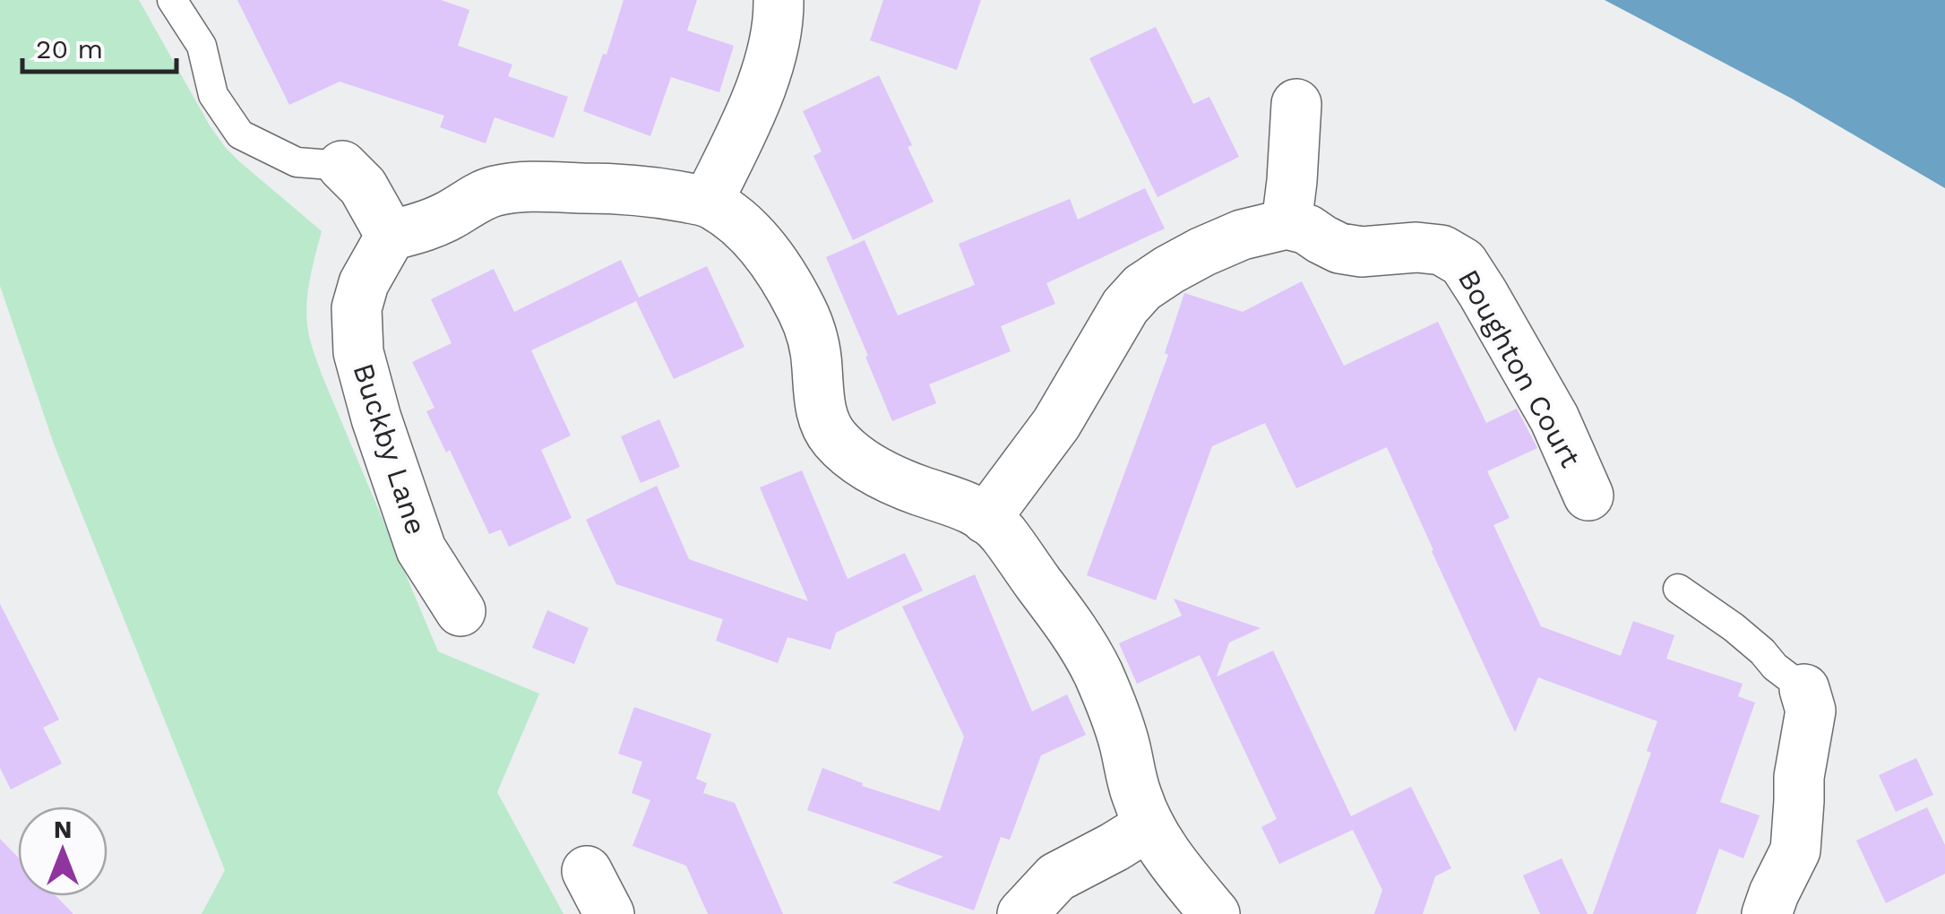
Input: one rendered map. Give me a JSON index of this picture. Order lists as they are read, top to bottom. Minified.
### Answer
{"streets":{"street":["Boughton Court","Buckby Lane"]},"scale_bar":"20 m","north":"top"}
